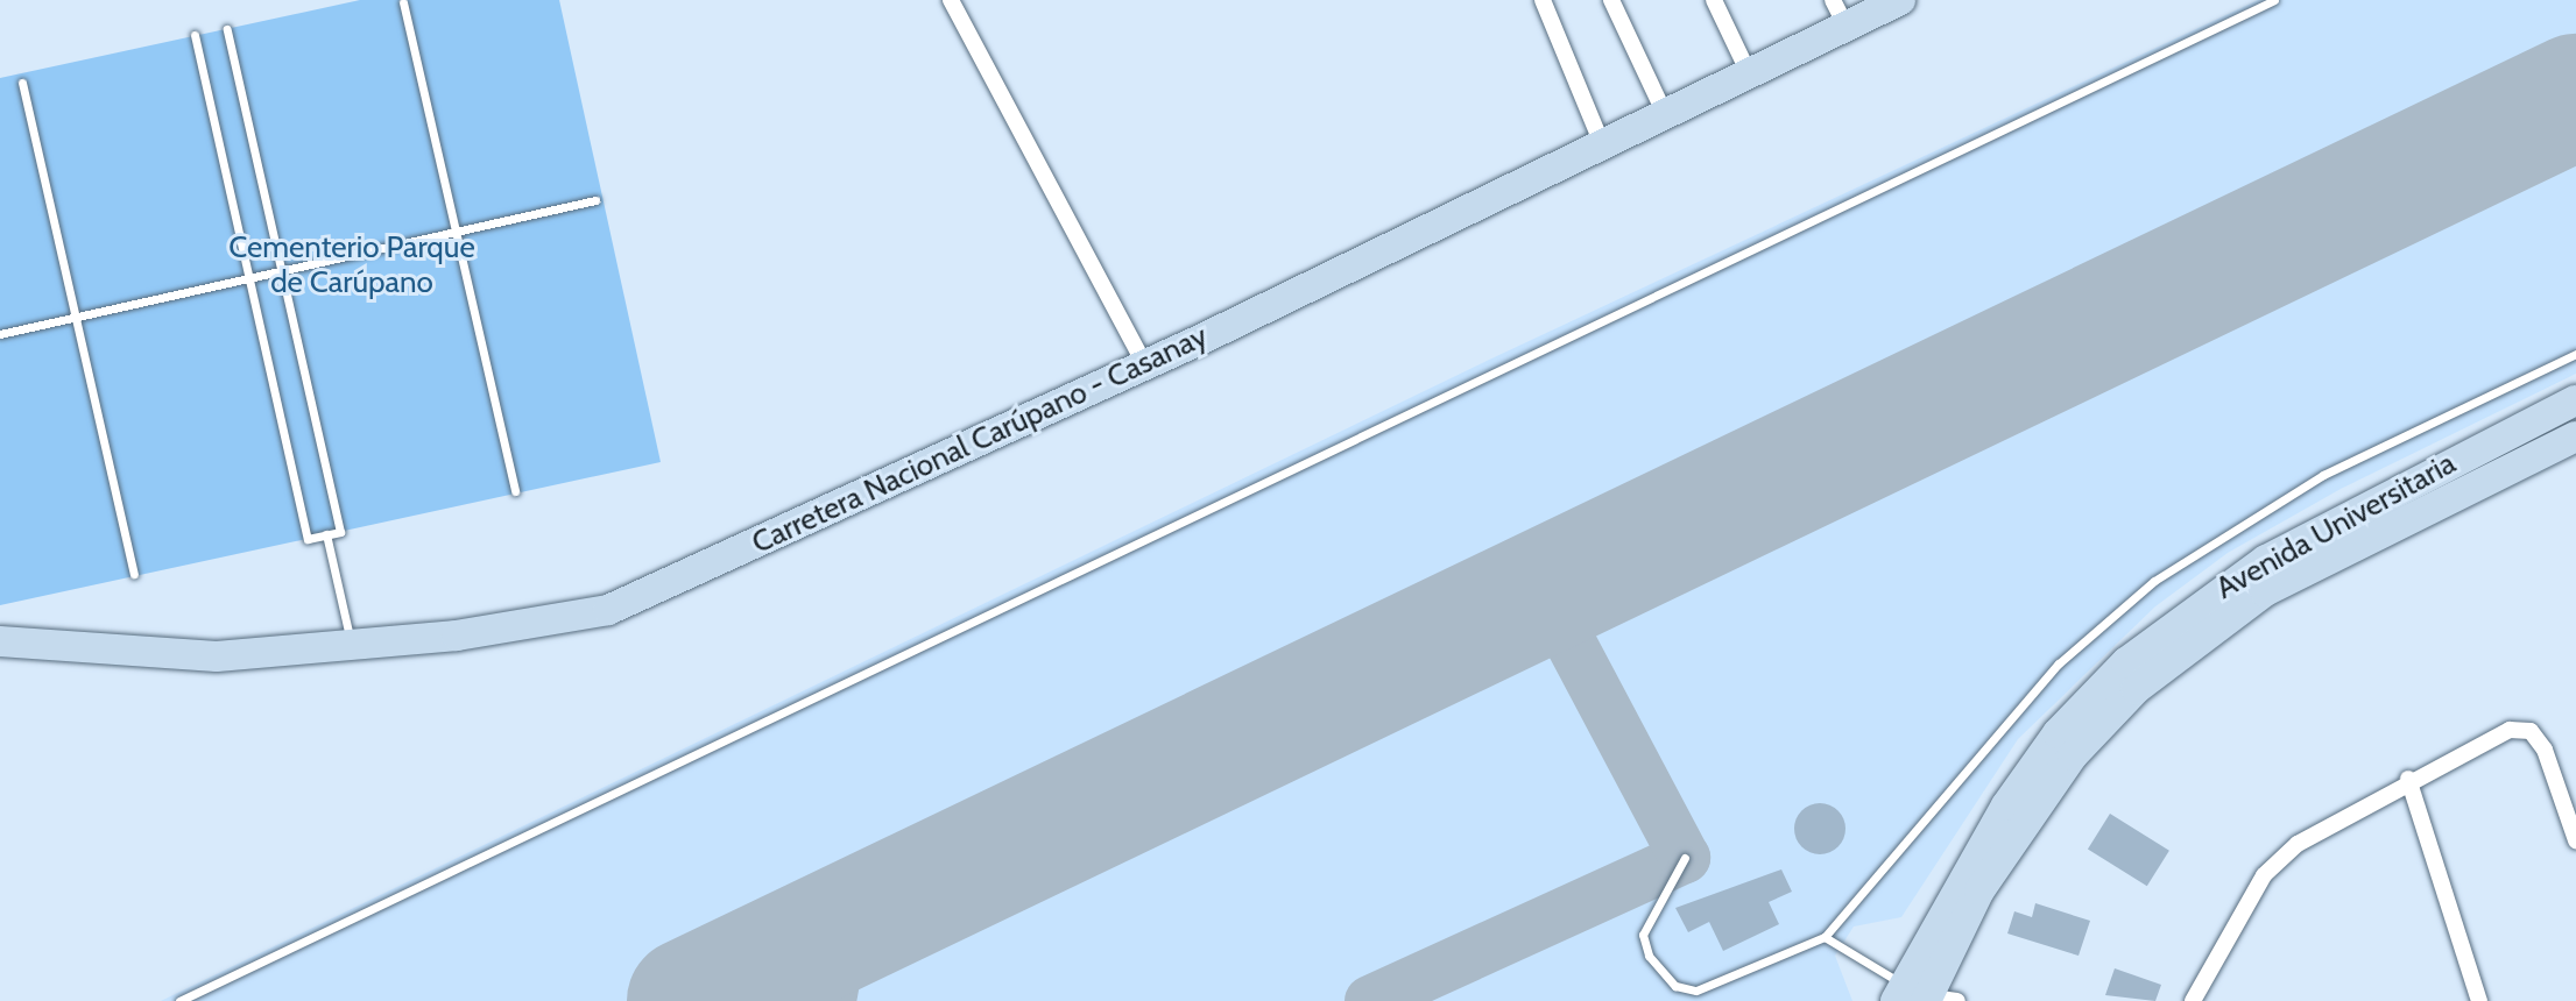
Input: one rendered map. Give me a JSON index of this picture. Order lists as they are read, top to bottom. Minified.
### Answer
{"streets":{"highway":["Carretera Nacional Carúpano - Casanay","Avenida Universitaria"]},"parks":["Cementerio Parque de Carúpano"]}
